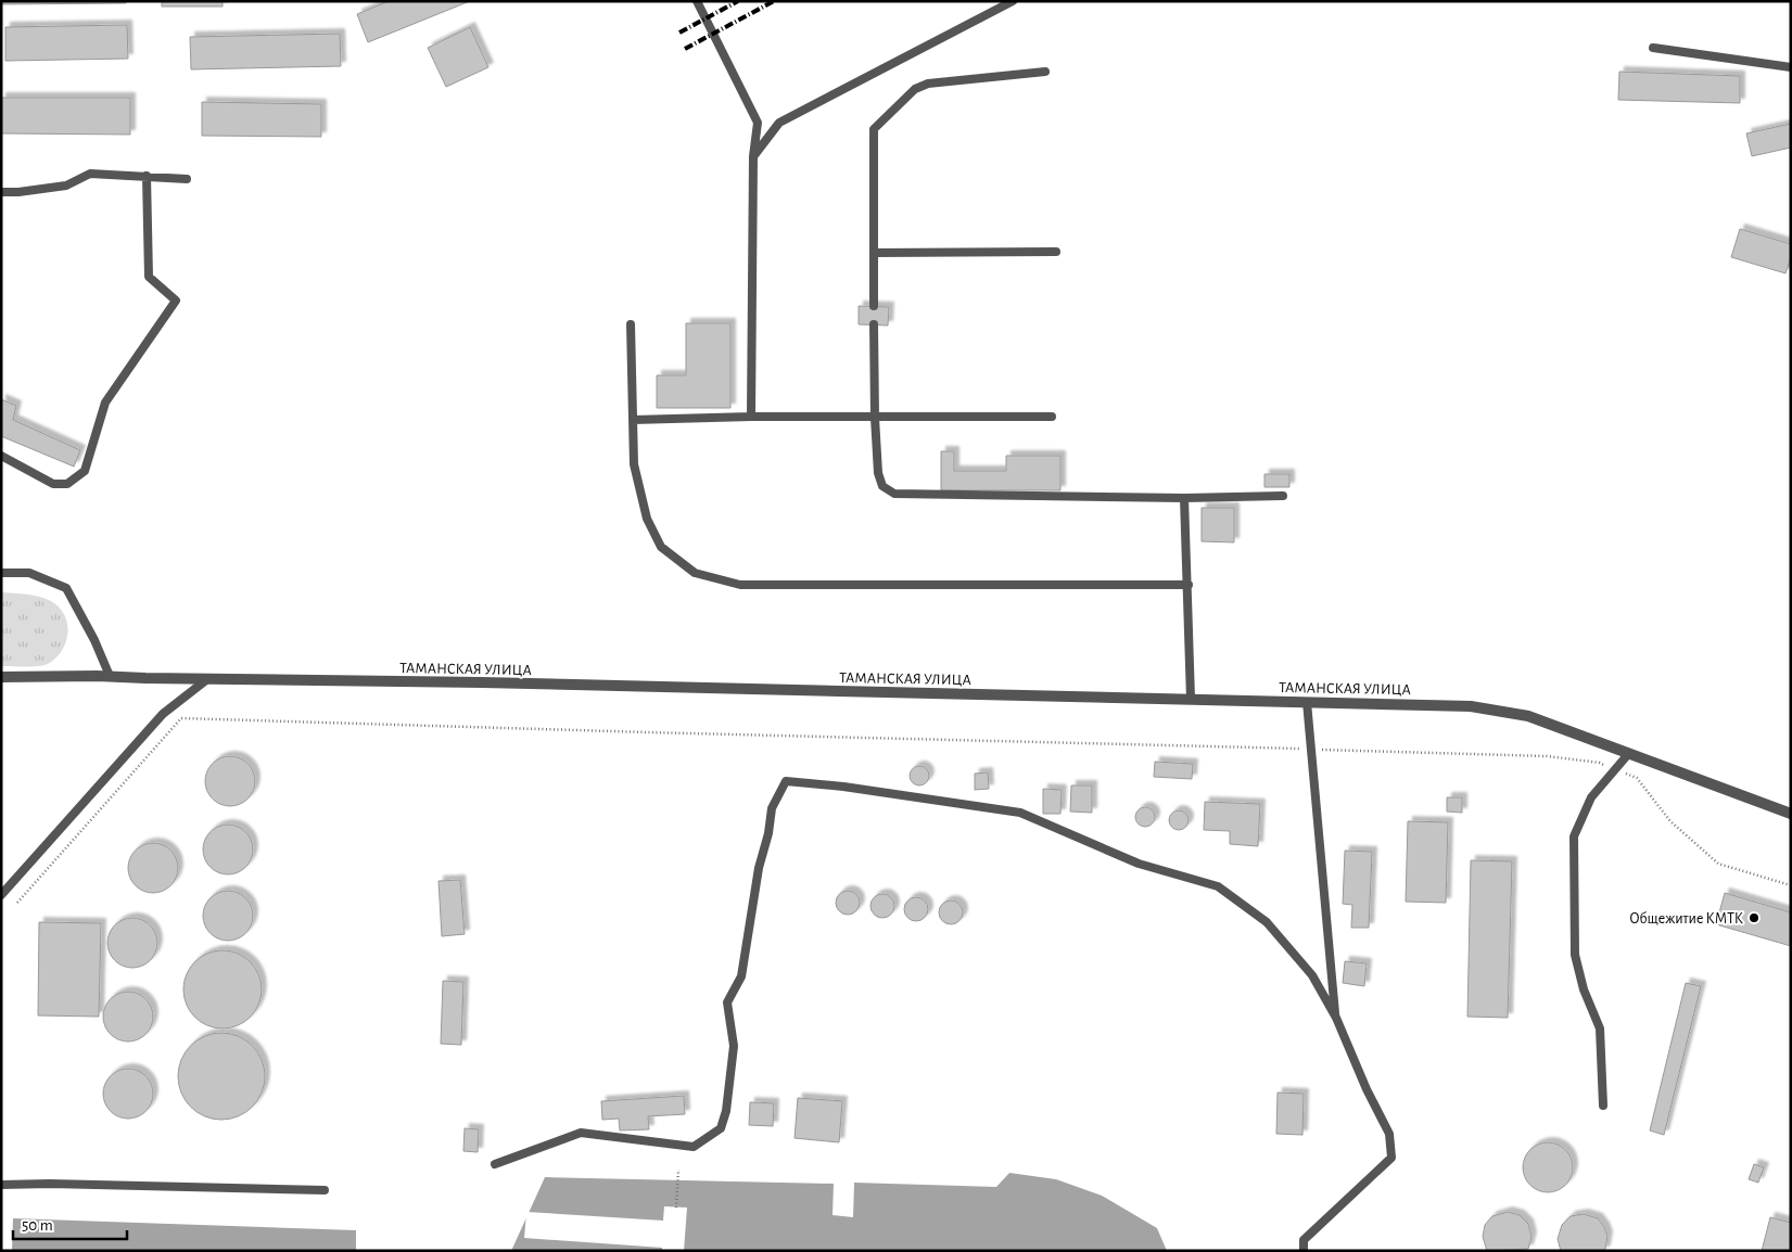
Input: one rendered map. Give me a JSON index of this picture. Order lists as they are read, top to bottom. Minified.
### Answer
{"streets":{"street":["ТАМАНСКАЯ УЛИЦА"]},"places":["Общежитие КМТК"],"scale_bar":"50 m"}
